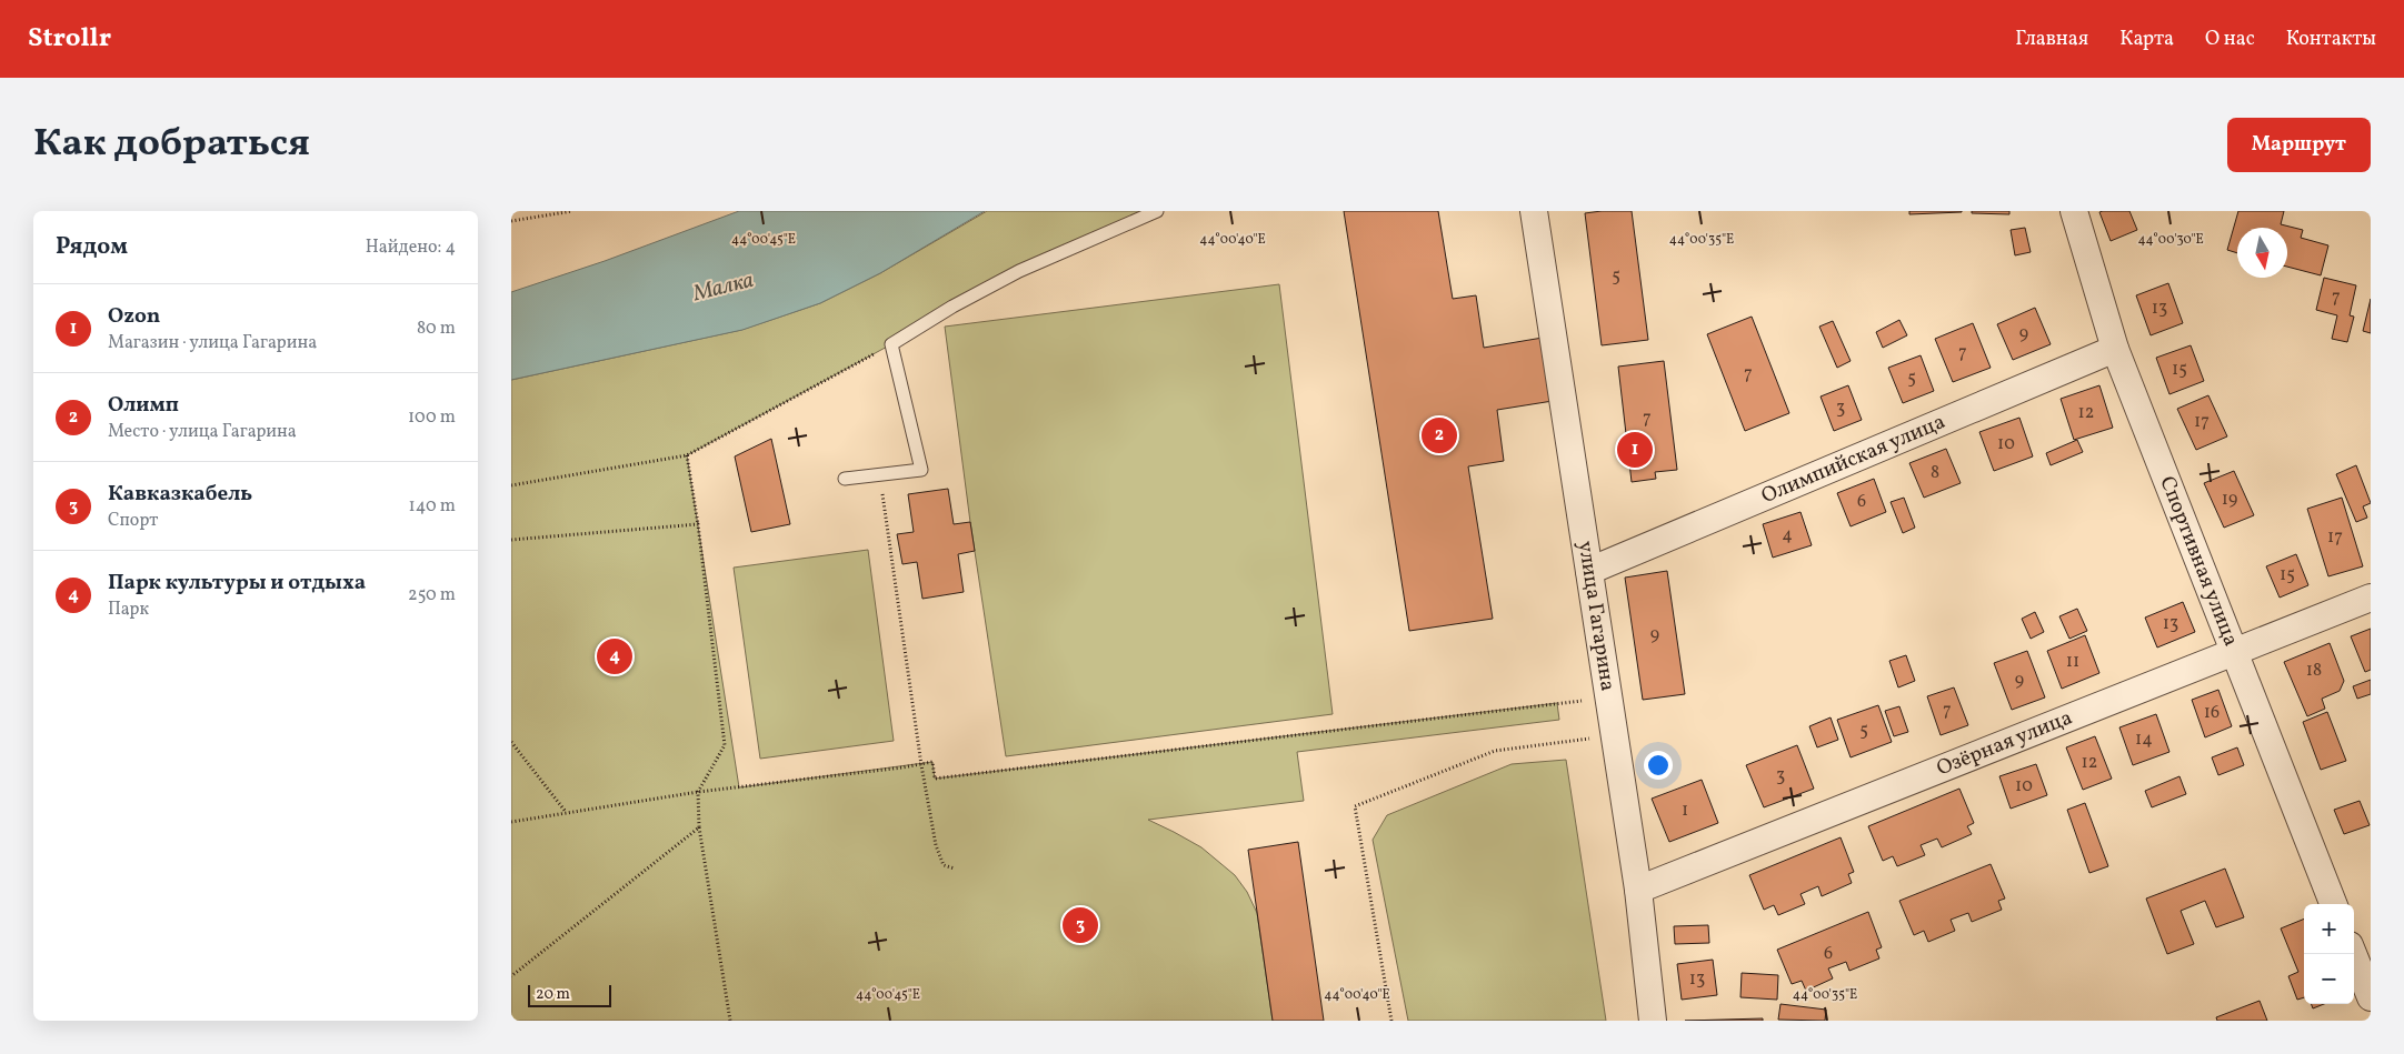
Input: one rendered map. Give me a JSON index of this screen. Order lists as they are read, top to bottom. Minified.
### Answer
{"streets":{"street":["Олимпийская улица","Спортивная улица","улица Гагарина","Озёрная улица"]},"crossings":[["Олимпийская улица","Спортивная улица"],["Олимпийская улица","улица Гагарина"],["Спортивная улица","Озёрная улица"],["улица Гагарина","Озёрная улица"]],"water":["Малка"],"house_numbers":["5","7","13","9","7","15","7","5","3","12","7","17","10","8","19","6","4","17","15","13","9","11","18","9","7","16","5","14","12","3","10","1","6","13"],"scale_bar":"20 m","north":"bottom","page":{"header":"Strollr","nav":["Главная","Карта","О нас","Контакты"],"title":"Как добраться","buttons":"Маршрут","heading":["Рядом","Найдено: 4"],"list":[{"mark":"1","name":"Ozon","note":"Магазин · улица Гагарина","value":"80 m"},{"mark":"2","name":"Олимп","note":"Место · улица Гагарина","value":"100 m"},{"mark":"3","name":"Кавказкабель","note":"Спорт","value":"140 m"},{"mark":"4","name":"Парк культуры и отдыха","note":"Парк","value":"250 m"}],"pins":["2","1","4","3"],"map_buttons":["+","−"],"scale":"20 m"},"coordinates":["44°00'45\"E","44°00'40\"E","44°00'35\"E","44°00'30\"E"]}
